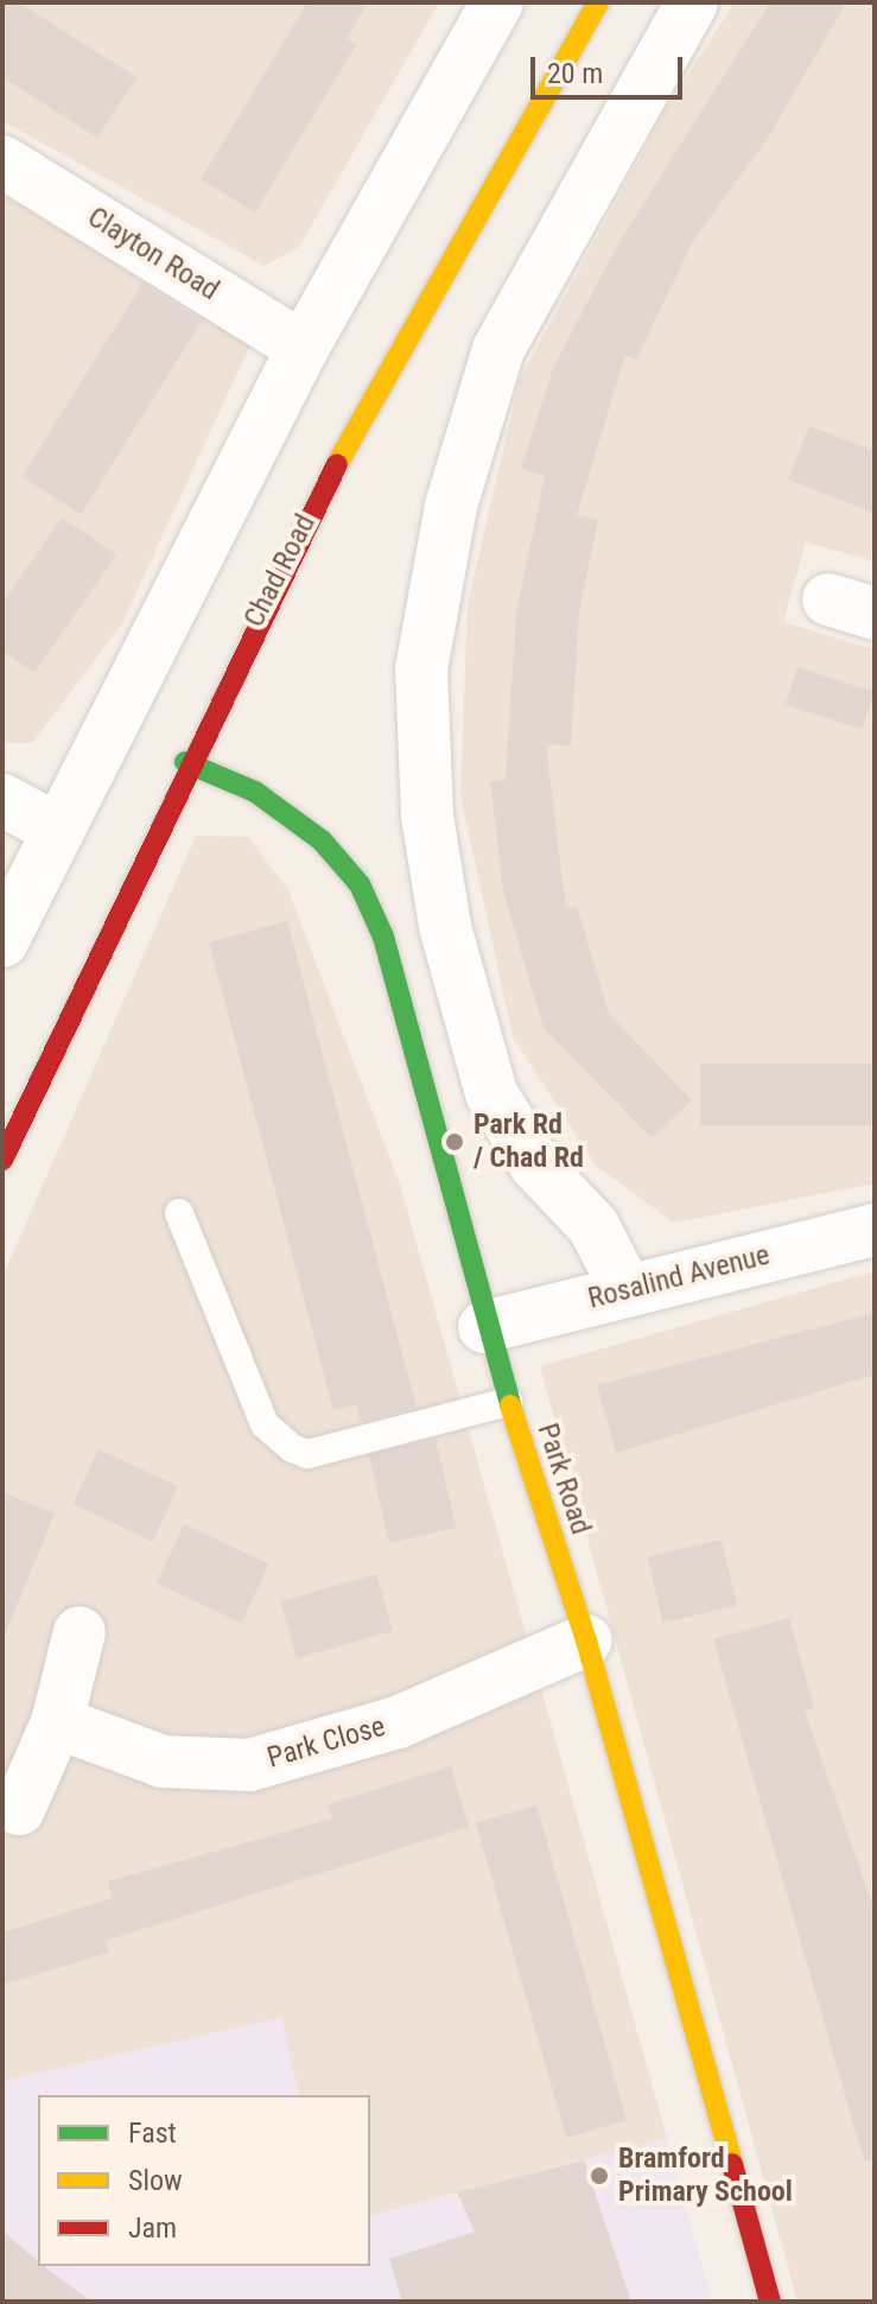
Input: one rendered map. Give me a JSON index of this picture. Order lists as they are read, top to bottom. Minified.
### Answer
{"streets":{"street":["Clayton Road","Chad Road","Rosalind Avenue","Park Road","Park Close"]},"crossings":[["Chad Road","Park Road"],["Rosalind Avenue","Park Road"],["Park Road","Park Close"]],"places":["Park Rd / Chad Rd","Bramford Primary School"],"legend":["Fast","Slow","Jam"],"scale_bar":"20 m"}
